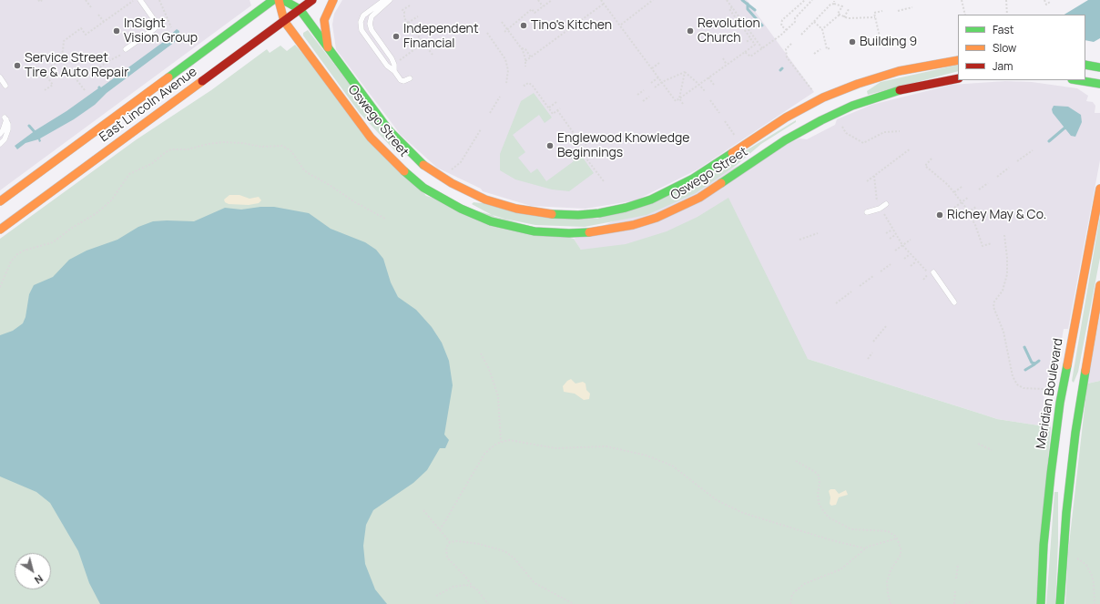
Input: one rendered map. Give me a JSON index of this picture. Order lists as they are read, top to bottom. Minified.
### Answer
{"streets":{"main road":["East Lincoln Avenue","Oswego Street","Meridian Boulevard"]},"crossings":[["East Lincoln Avenue","Oswego Street"]],"places":["Tino's Kitchen","InSight Vision Group","Revolution Church","Independent Financial","Building 9","Service Street Tire & Auto Repair","Englewood Knowledge Beginnings","Richey May & Co."],"legend":["Fast","Slow","Jam"],"north":"bottom right"}
